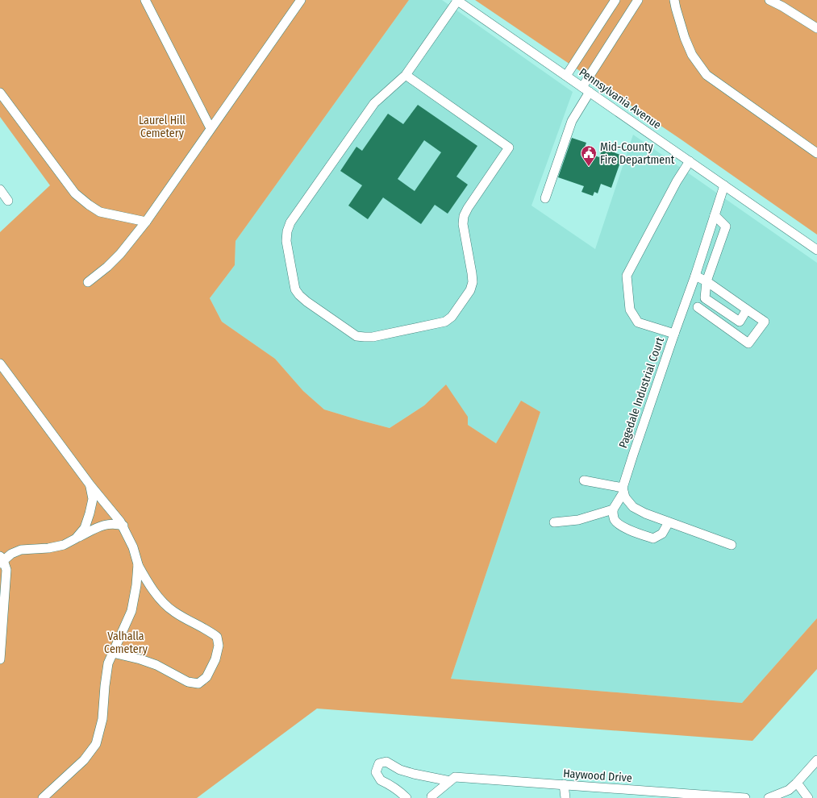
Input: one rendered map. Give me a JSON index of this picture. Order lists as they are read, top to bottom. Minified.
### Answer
{"streets":{"street":["Pennsylvania Avenue","Pagedale Industrial Court","Haywood Drive"]},"crossings":[["Pennsylvania Avenue","Pagedale Industrial Court"]],"parks":["Laurel Hill Cemetery","Valhalla Cemetery"],"places":{"public building":["Mid-County Fire Department"]}}
